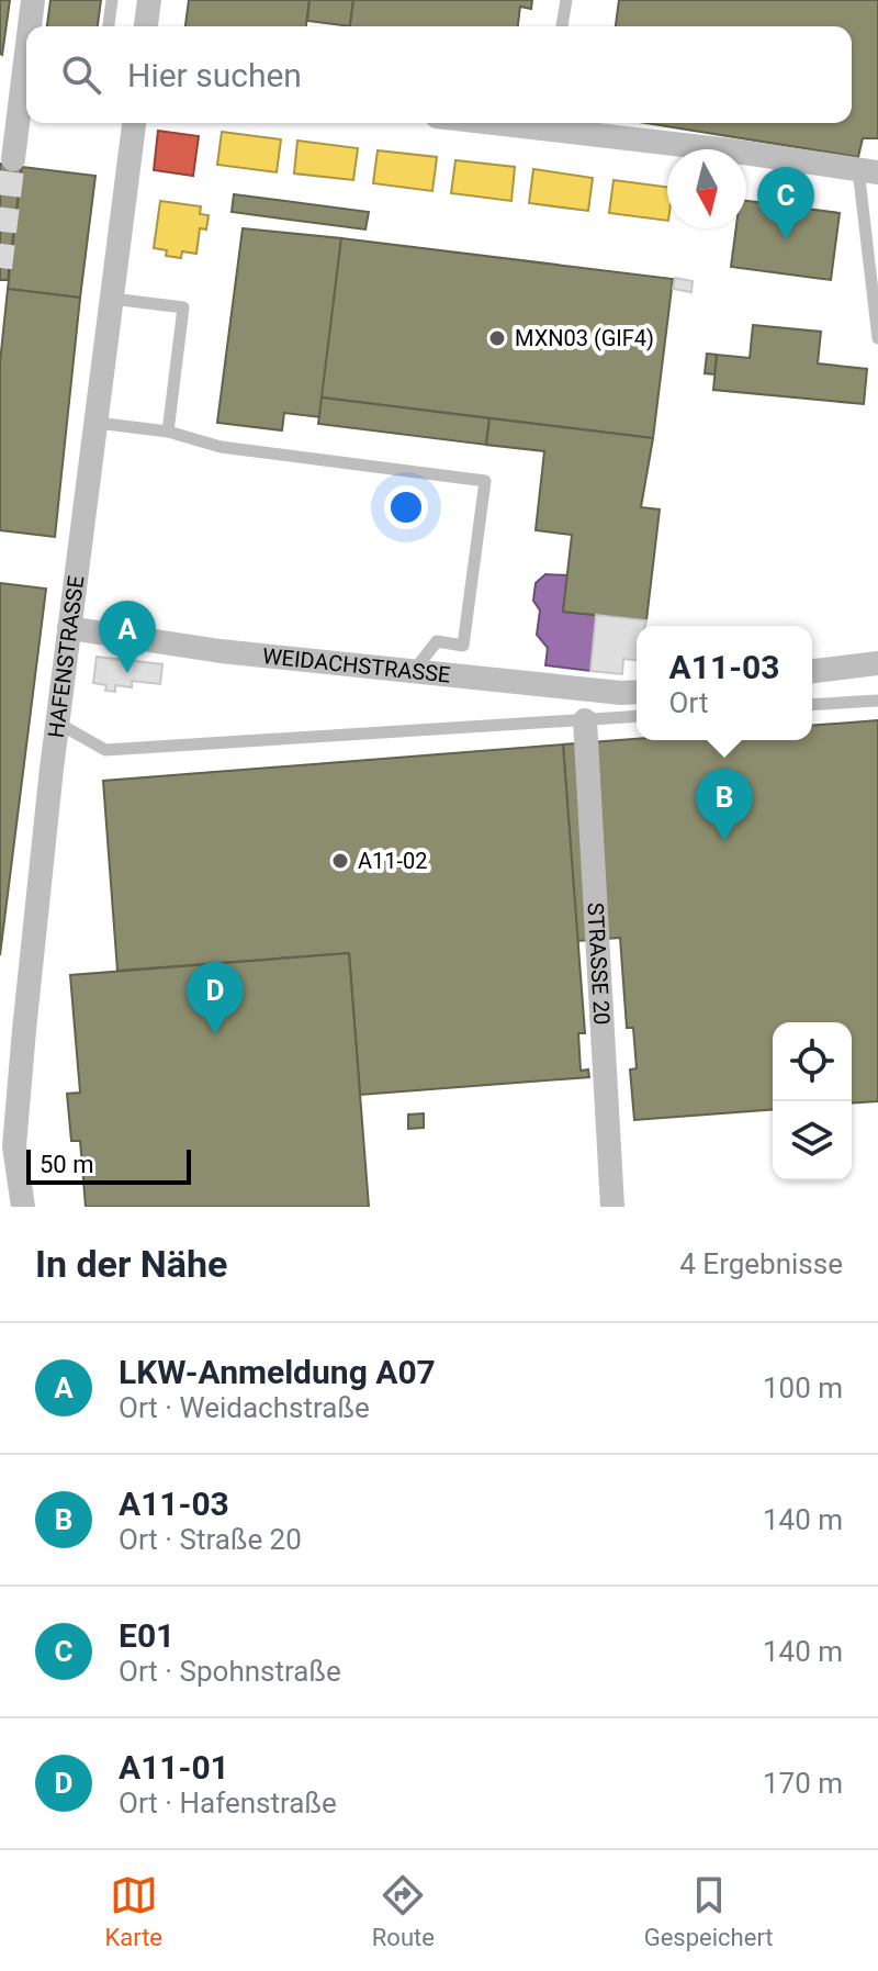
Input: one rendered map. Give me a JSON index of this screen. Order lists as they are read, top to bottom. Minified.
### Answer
{"streets":{"street":["HAFENSTRASSE","WEIDACHSTRASSE","STRASSE 20"]},"crossings":[["HAFENSTRASSE","WEIDACHSTRASSE"]],"places":["MXN03 (GIF4)","A11-02"],"scale_bar":"50 m","north":"bottom","page":{"search":"Hier suchen","pins":["C","A","B","D"],"popup":["A11-03","Ort"],"scale":"50 m","heading":["In der Nähe","4 Ergebnisse"],"list":[{"mark":"A","name":"LKW-Anmeldung A07","note":"Ort · Weidachstraße","value":"100 m"},{"mark":"B","name":"A11-03","note":"Ort · Straße 20","value":"140 m"},{"mark":"C","name":"E01","note":"Ort · Spohnstraße","value":"140 m"},{"mark":"D","name":"A11-01","note":"Ort · Hafenstraße","value":"170 m"}],"nav":["Karte","Route","Gespeichert"]}}
